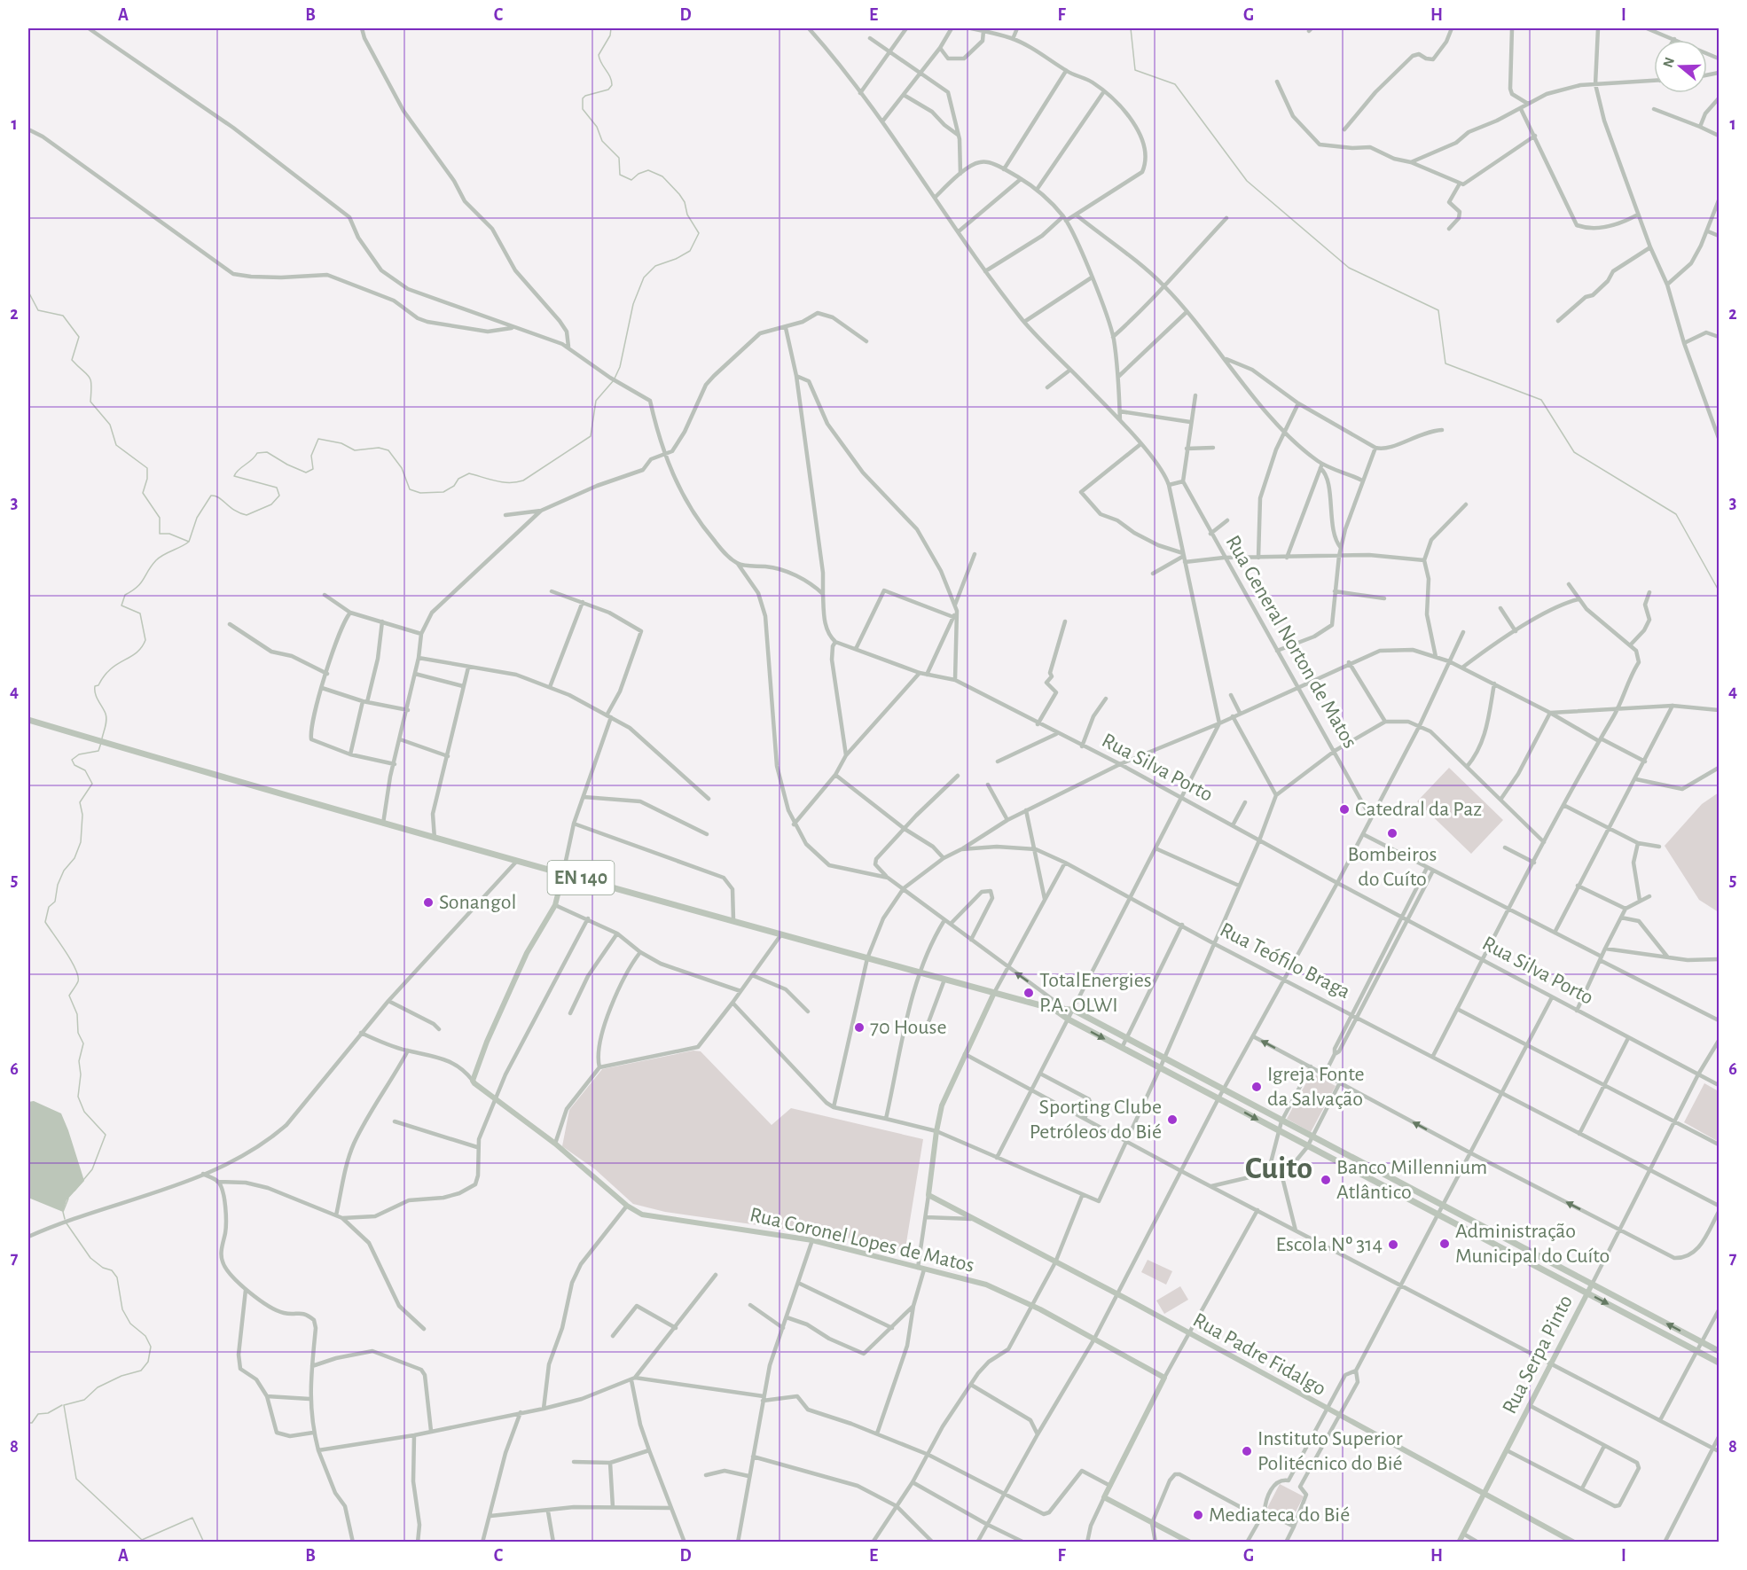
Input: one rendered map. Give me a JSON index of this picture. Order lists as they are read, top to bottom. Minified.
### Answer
{"streets":{"main road":["EN 140"],"street":["Rua General Norton de Matos","Rua Silva Porto","Rua Teófilo Braga","Rua Coronel Lopes de Matos","Rua Padre Fidalgo","Rua Serpa Pinto"]},"crossings":[["Rua Silva Porto","Rua Serpa Pinto"],["EN 140","Rua Teófilo Braga"],["EN 140","Rua Serpa Pinto"],["Rua Teófilo Braga","Rua Serpa Pinto"],["Rua Padre Fidalgo","Rua Serpa Pinto"]],"districts":["Cuito"],"places":["Catedral da Paz","Bombeiros do Cuíto","Sonangol","TotalEnergies P.A. OLWI","70 House","Igreja Fonte da Salvação","Sporting Clube Petróleos do Bié","Banco Millennium Atlântico","Administração Municipal do Cuíto","Escola Nº 314","Instituto Superior Politécnico do Bié","Mediateca do Bié"],"north":"left","grid":{"columns":["A","B","C","D","E","F","G","H","I"],"rows":["1","2","3","4","5","6","7","8"]}}
